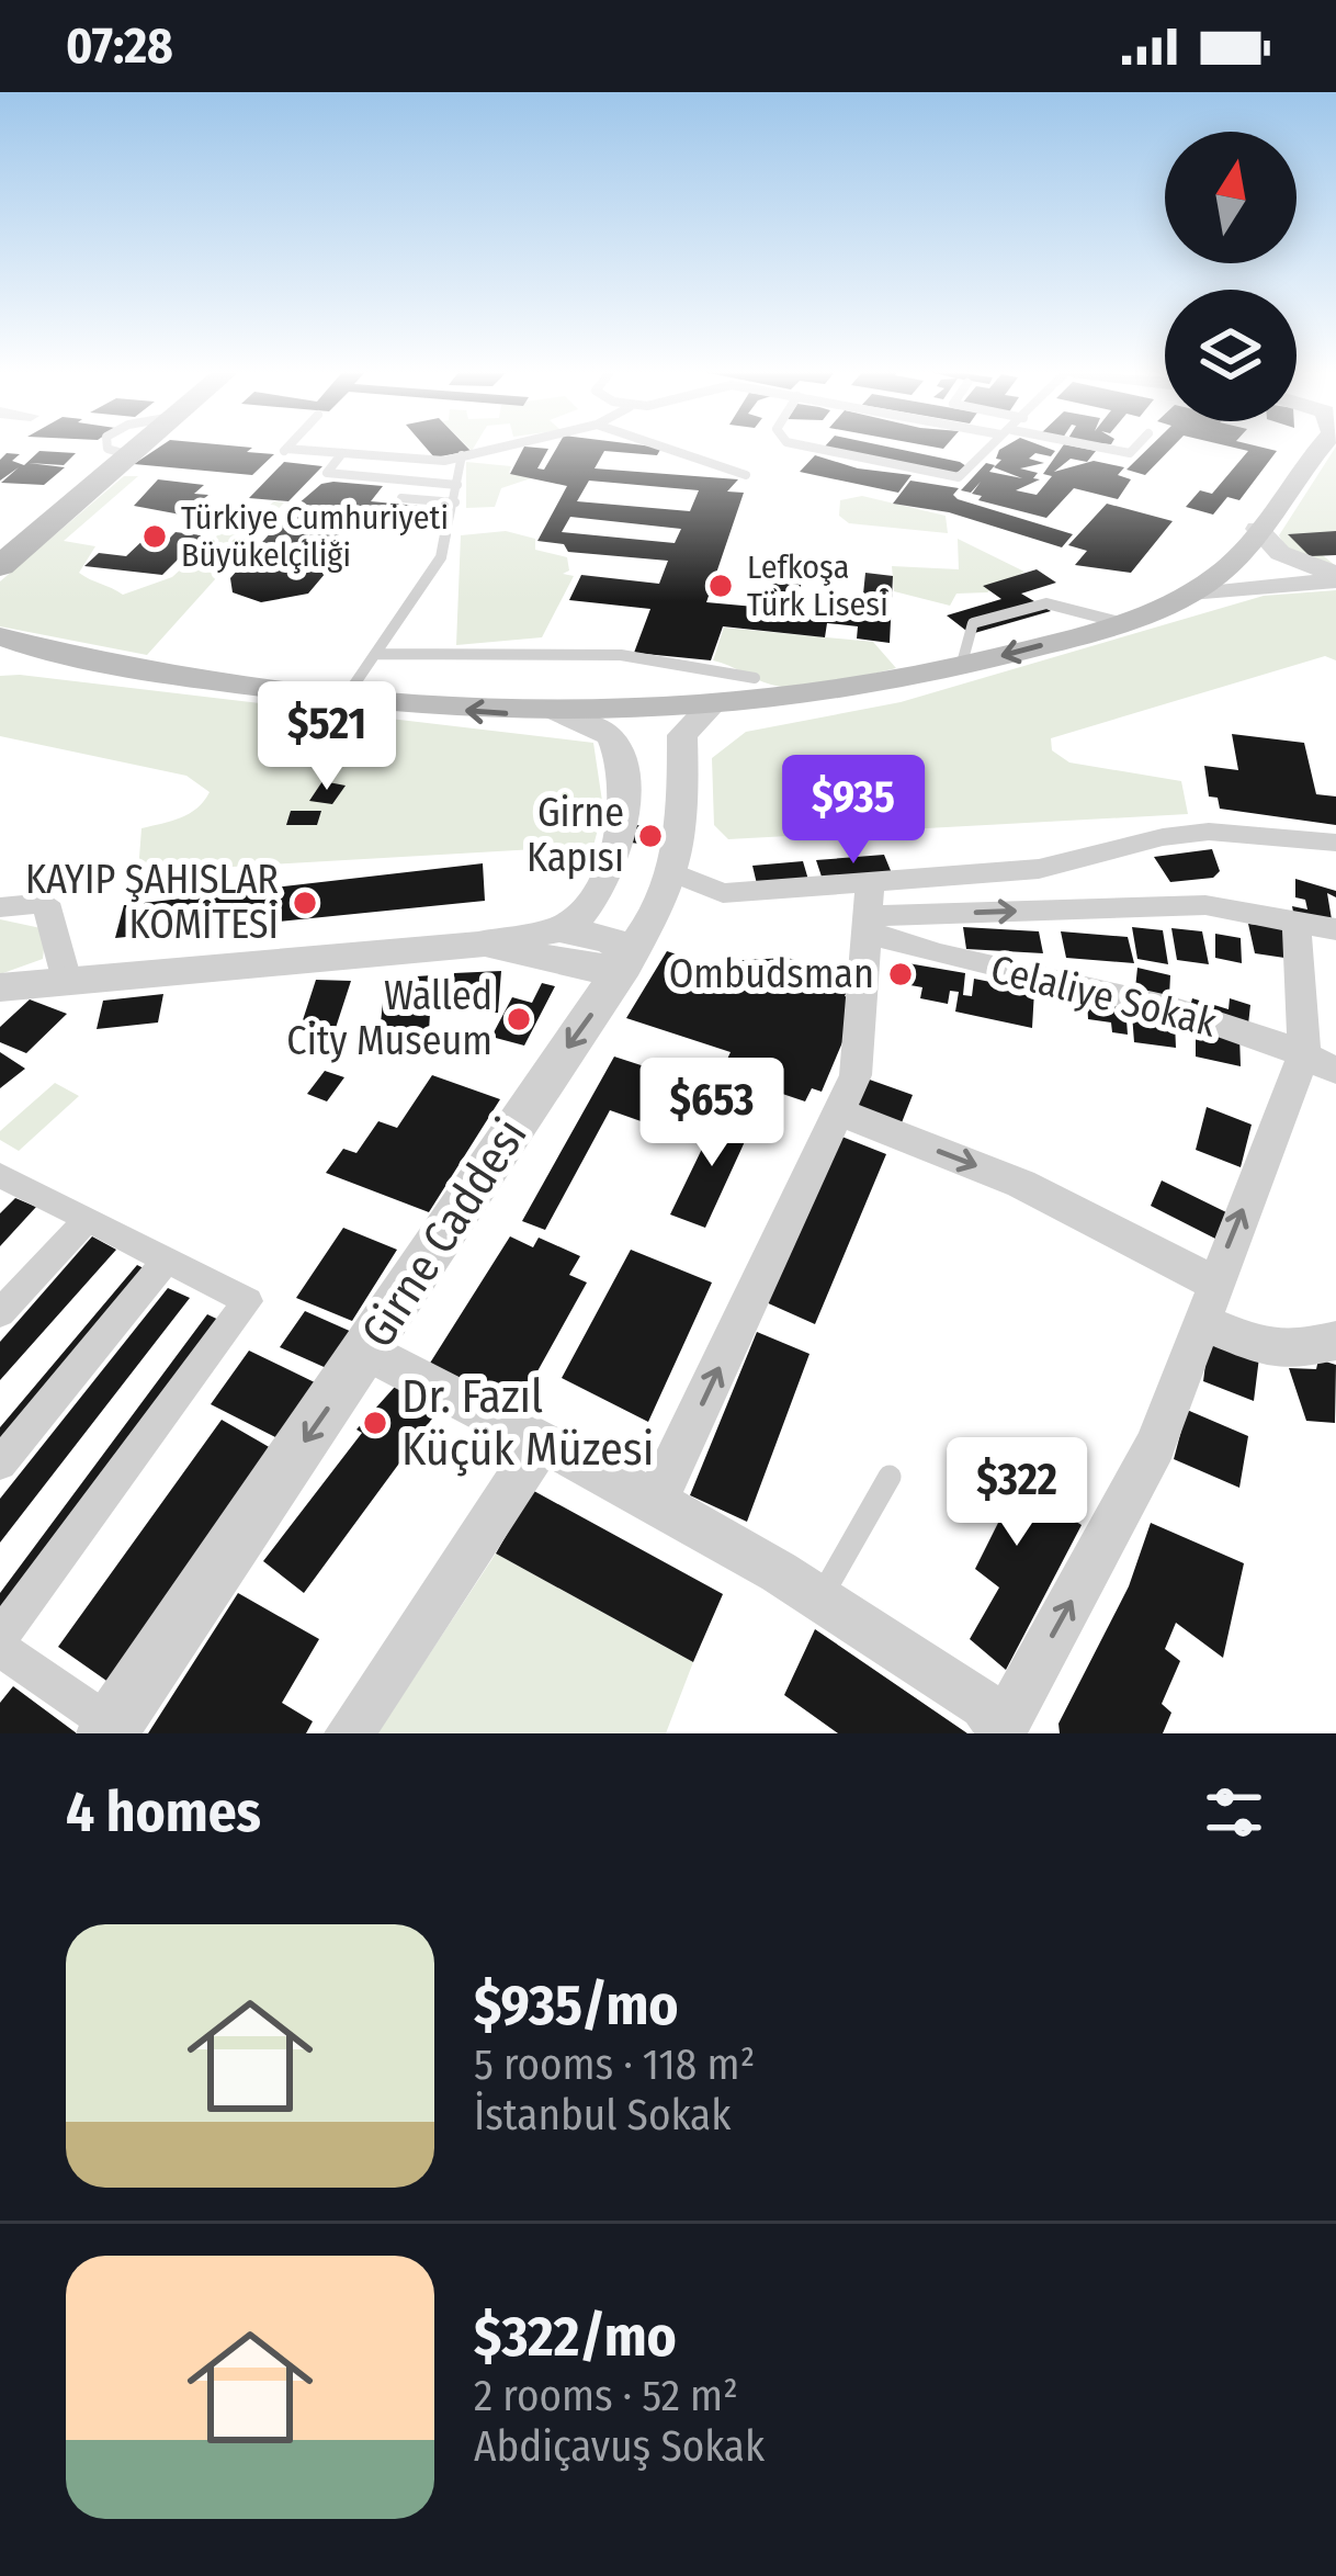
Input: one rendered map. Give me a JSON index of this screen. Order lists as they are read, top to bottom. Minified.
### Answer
{"streets":{"street":["Celaliye Sokak","Girne Caddesi"]},"places":["Türkiye Cumhuriyeti Büyükelçiliği","Lefkoşa Türk Lisesi","Girne Kapısı","KAYIP ŞAHISLAR KOMİTESİ","Ombudsman","Walled City Museum","Dr. Fazıl Küçük Müzesi"],"north":"top","page":{"status":"07:28","price":["$521","$935","$653","$322"],"heading":"4 homes","list":[{"name":"$935/mo","note":"5 rooms · 118 m² · İstanbul Sokak"},{"name":"$322/mo","note":"2 rooms · 52 m² · Abdiçavuş Sokak"}]}}
